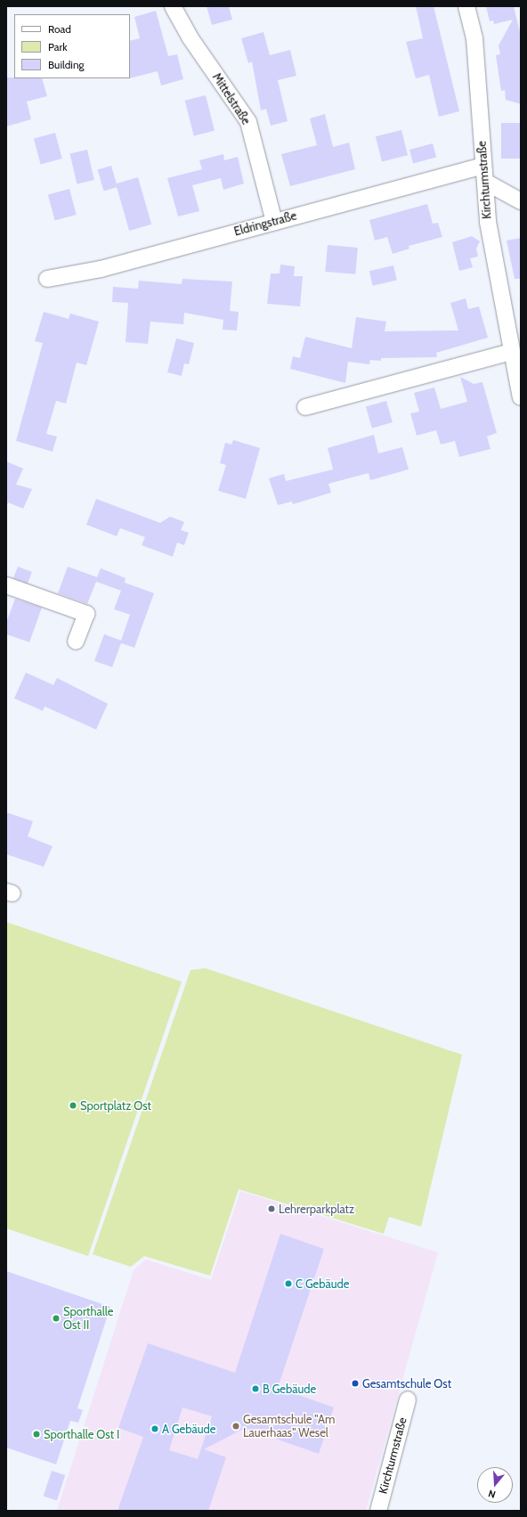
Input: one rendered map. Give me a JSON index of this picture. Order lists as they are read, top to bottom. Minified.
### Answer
{"streets":{"street":["Mittelstraße","Kirchturmstraße","Eldringstraße"]},"crossings":[["Mittelstraße","Eldringstraße"],["Kirchturmstraße","Eldringstraße"]],"places":["Sportplatz Ost","Lehrerparkplatz","C Gebäude","Sporthalle Ost II","Gesamtschule Ost","B Gebäude","Gesamtschule \"Am Lauerhaas\" Wesel","A Gebäude","Sporthalle Ost I"],"legend":["Road","Park","Building"],"north":"bottom"}
